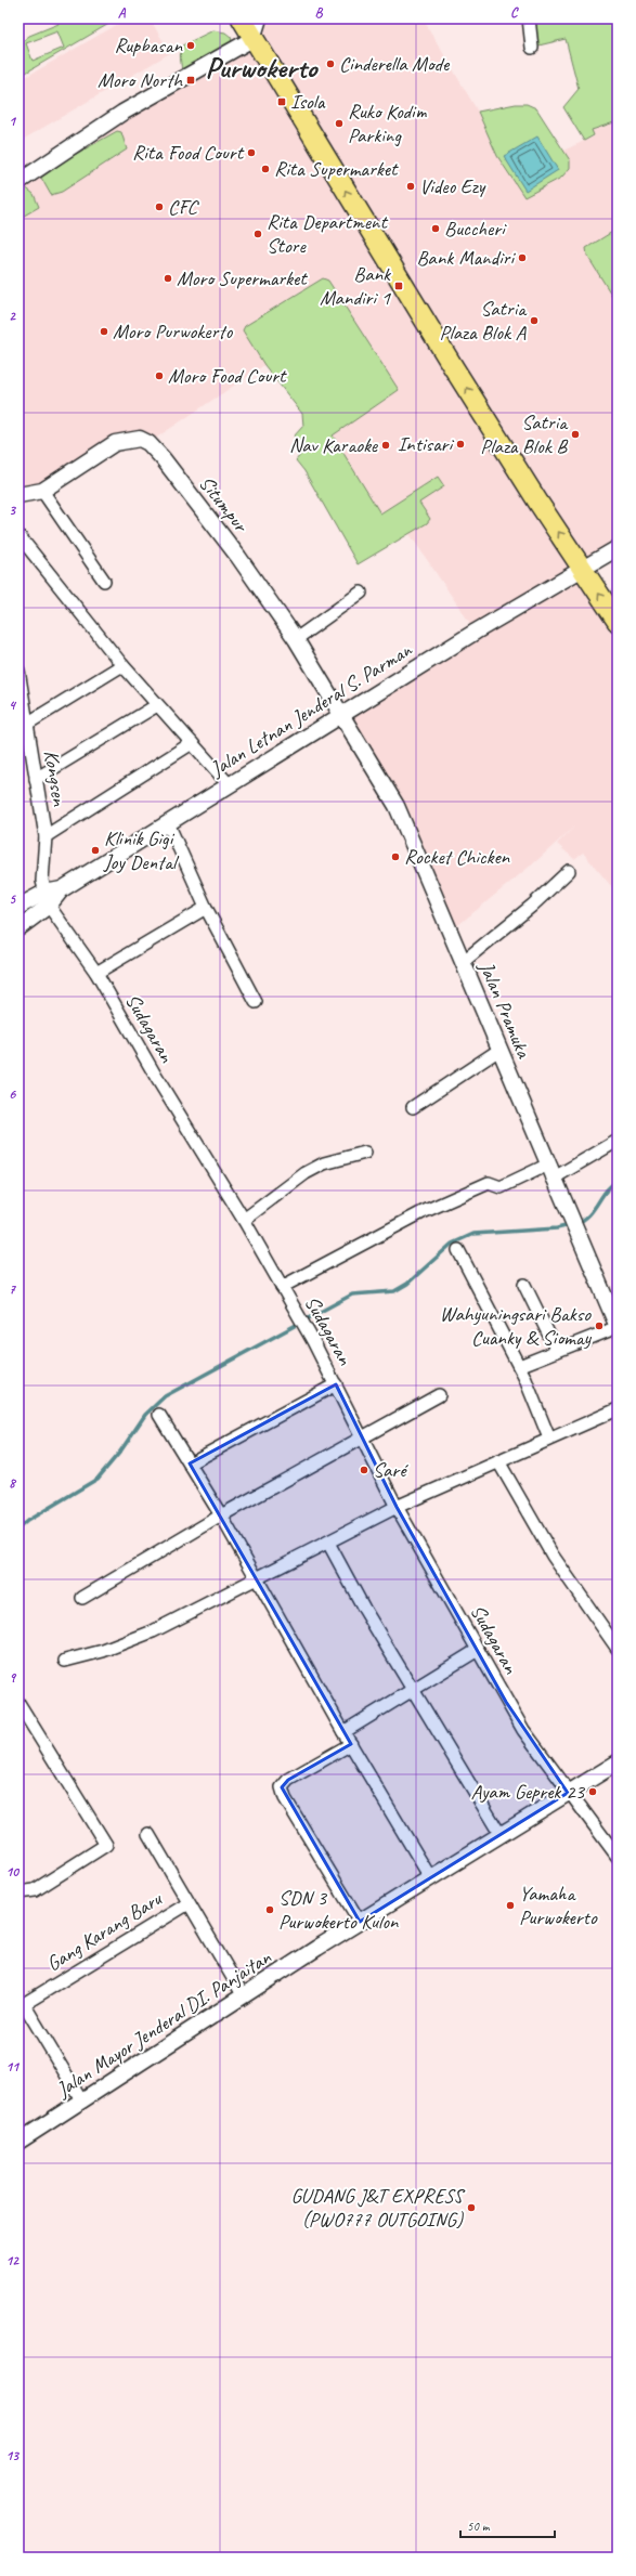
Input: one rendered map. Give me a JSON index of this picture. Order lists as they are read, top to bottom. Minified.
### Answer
{"streets":{"street":["Situmpur","Jalan Letnan Jenderal S. Parman","Kongsen","Jalan Pramuka","Sudagaran","Gang Karang Baru","Jalan Mayor Jenderal DI. Panjaitan"]},"crossings":[["Situmpur","Jalan Letnan Jenderal S. Parman"],["Situmpur","Jalan Pramuka"],["Jalan Letnan Jenderal S. Parman","Kongsen"],["Jalan Letnan Jenderal S. Parman","Jalan Pramuka"],["Jalan Letnan Jenderal S. Parman","Sudagaran"],["Kongsen","Sudagaran"],["Sudagaran","Jalan Mayor Jenderal DI. Panjaitan"]],"districts":["Purwokerto"],"places":{"other":["Rupbasan","Cinderella Mode","Ruko Kodim Parking","Rita Food Court","Rita Supermarket","Video Ezy","CFC","Buccheri","Rita Department Store","Bank Mandiri","Moro Supermarket","Satria Plaza Blok A","Moro Purwokerto","Moro Food Court","Satria Plaza Blok B","Intisari","Nav Karaoke","Klinik Gigi Joy Dental","Rocket Chicken","Wahyuningsari Bakso Cuanky & Siomay","Saré","Ayam Geprek 23","Yamaha Purwokerto","SDN 3 Purwokerto Kulon","GUDANG J&T EXPRESS (PWO777 OUTGOING)"],"transit":["Moro North","Isola","Bank Mandiri 1"]},"scale_bar":"50 m","grid":{"columns":["A","B","C"],"rows":["1","2","3","4","5","6","7","8","9","10","11","12","13"]}}
